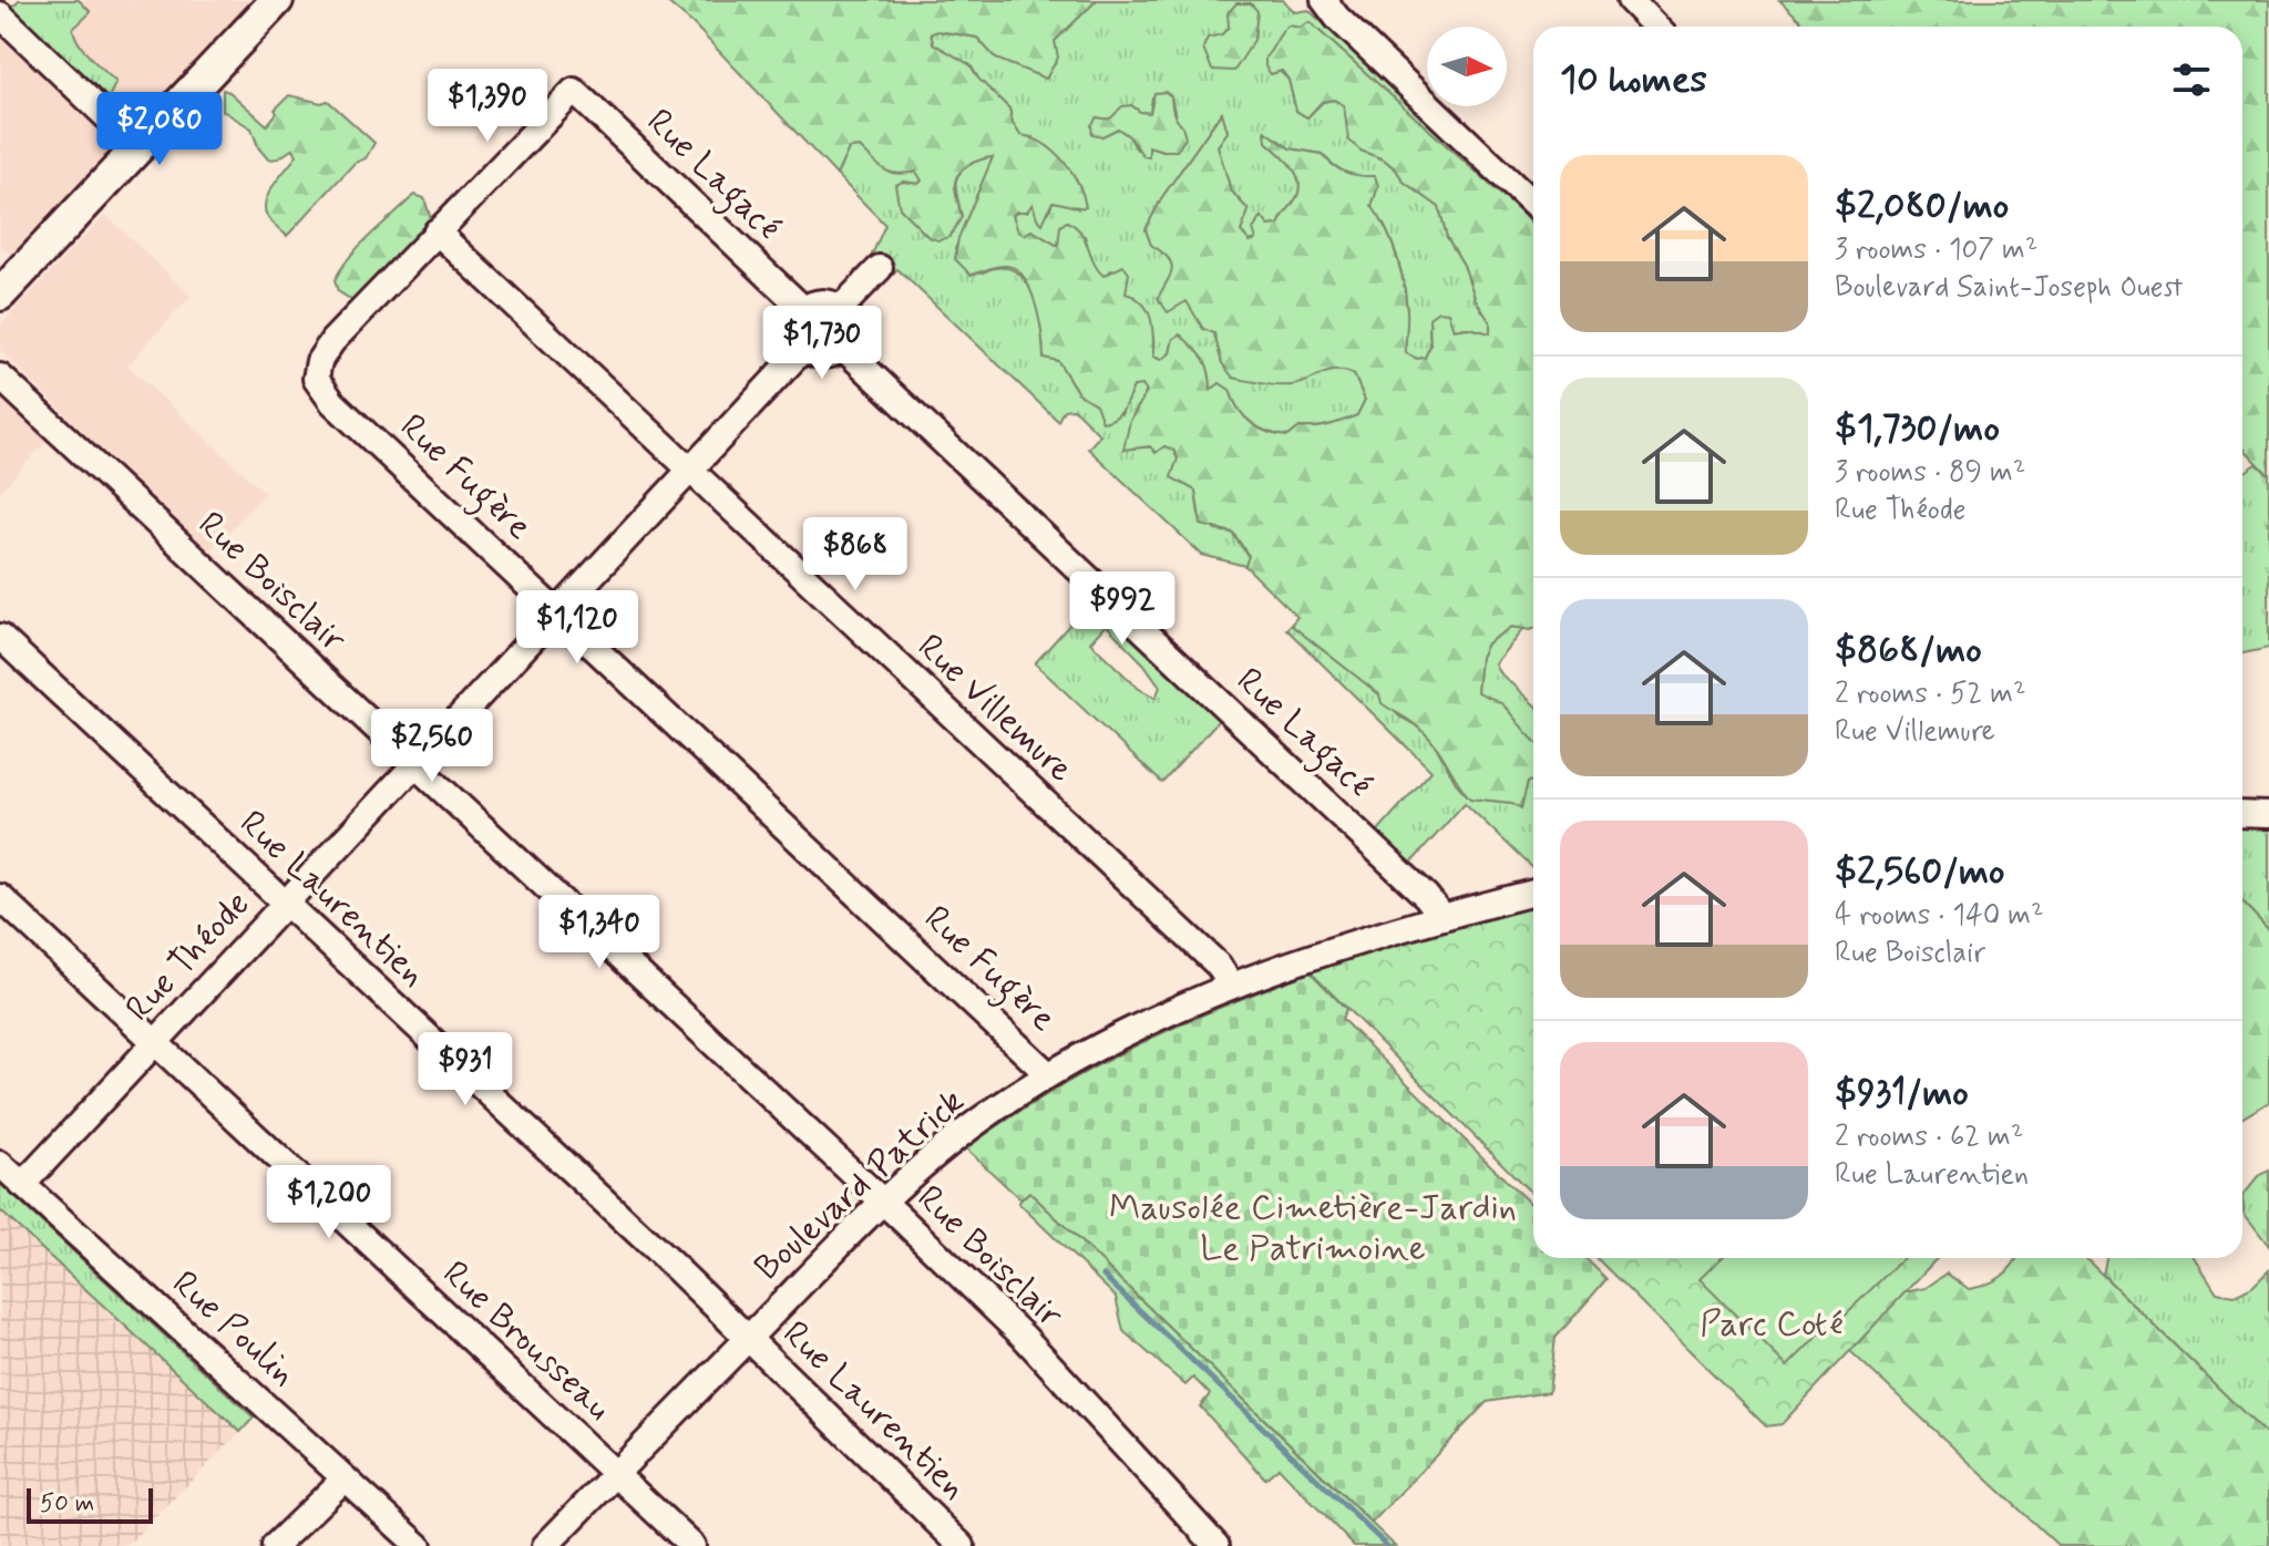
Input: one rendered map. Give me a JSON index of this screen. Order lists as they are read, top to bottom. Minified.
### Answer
{"streets":{"street":["Rue Lagacé","Rue Fugère","Rue Boisclair","Rue Villemure","Rue Laurentien","Rue Théode","Boulevard Patrick","Rue Poulin","Rue Brousseau"]},"crossings":[["Rue Lagacé","Rue Fugère"],["Rue Lagacé","Rue Théode"],["Rue Lagacé","Boulevard Patrick"],["Rue Fugère","Rue Villemure"],["Rue Fugère","Rue Théode"],["Rue Fugère","Boulevard Patrick"],["Rue Boisclair","Rue Théode"],["Rue Boisclair","Boulevard Patrick"],["Rue Villemure","Rue Théode"],["Rue Villemure","Boulevard Patrick"],["Rue Laurentien","Rue Théode"],["Rue Laurentien","Boulevard Patrick"],["Rue Théode","Rue Poulin"],["Rue Théode","Rue Brousseau"],["Boulevard Patrick","Rue Brousseau"]],"parks":["Mausolée Cimetière-Jardin Le Patrimoine","Parc Coté"],"scale_bar":"50 m","north":"right","page":{"heading":"10 homes","price":["$1,390","$2,080","$1,730","$868","$992","$1,120","$2,560","$1,340","$931","$1,200"],"list":[{"name":"$2,080/mo","note":"3 rooms · 107 m² · Boulevard Saint-Joseph Ouest"},{"name":"$1,730/mo","note":"3 rooms · 89 m² · Rue Théode"},{"name":"$868/mo","note":"2 rooms · 52 m² · Rue Villemure"},{"name":"$2,560/mo","note":"4 rooms · 140 m² · Rue Boisclair"},{"name":"$931/mo","note":"2 rooms · 62 m² · Rue Laurentien"}],"scale":"50 m"}}
